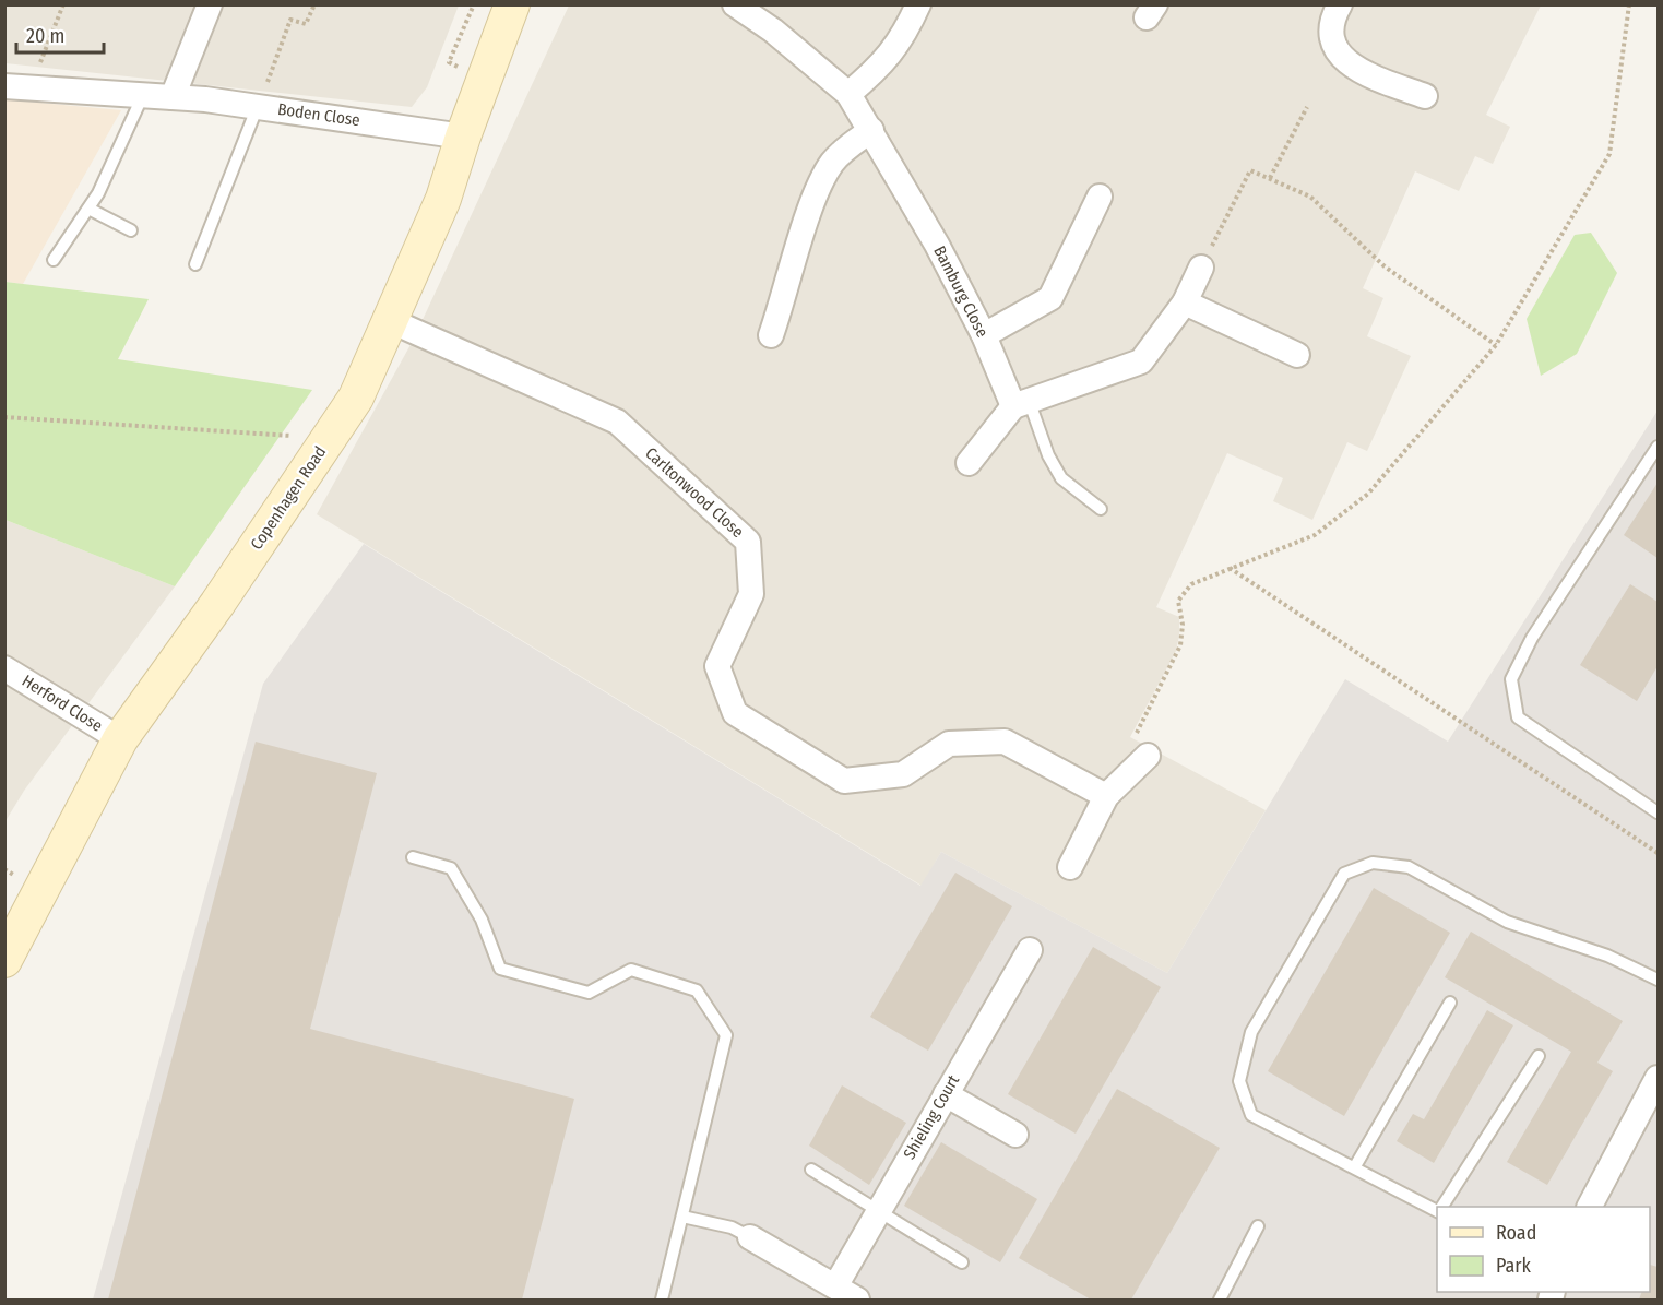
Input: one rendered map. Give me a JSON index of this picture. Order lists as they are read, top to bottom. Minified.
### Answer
{"streets":{"street":["Boden Close","Bamburg Close","Carltonwood Close","Copenhagen Road","Herford Close","Shieling Court"]},"crossings":[["Boden Close","Copenhagen Road"],["Carltonwood Close","Copenhagen Road"],["Copenhagen Road","Herford Close"]],"legend":["Road","Park"],"scale_bar":"20 m"}
